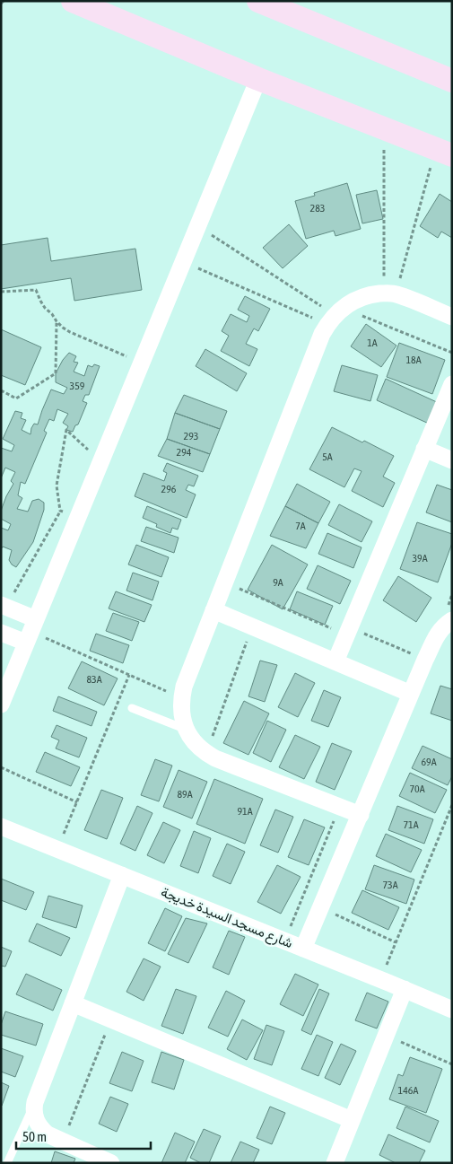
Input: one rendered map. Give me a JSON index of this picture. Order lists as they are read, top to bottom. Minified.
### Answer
{"streets":{"street":["شارع مسجد السيدة خديجة"]},"house_numbers":["283","1A","18A","359","293","294","5A","296","7A","39A","9A","83A","69A","70A","89A","91A","71A","73A","146A"],"scale_bar":"50 m"}
